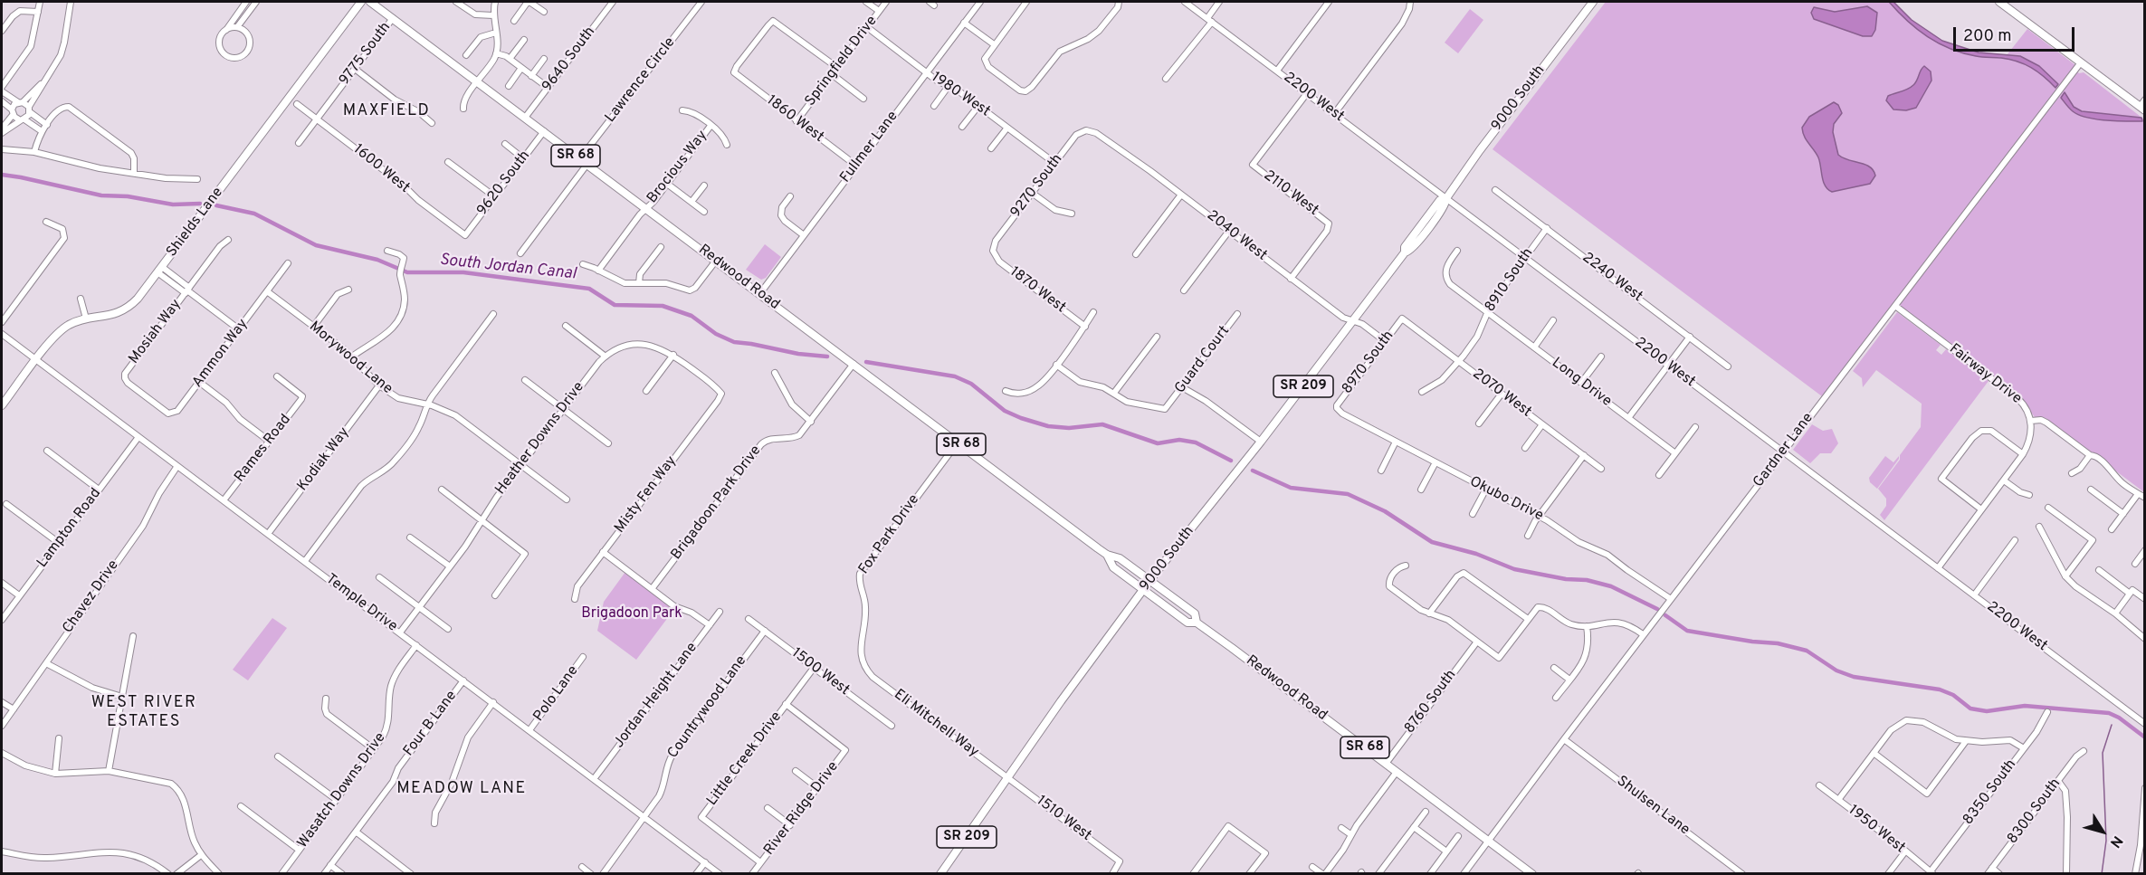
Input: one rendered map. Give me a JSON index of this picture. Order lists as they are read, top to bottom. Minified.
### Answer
{"streets":{"main road":["9000 South","SR 68","Shields Lane","Redwood Road","SR 209"],"street":["9775 South","9640 South","Springfield Drive","Lawrence Circle","1980 West","2200 West","1860 West","Fullmer Lane","Brocious Way","1600 West","9620 South","9270 South","2110 West","2040 West","2240 West","8910 South","1870 West","Mosiah Way","Ammon Way","Morywood Lane","Guard Court","8970 South","Fairway Drive","Long Drive","2070 West","Heather Downs Drive","Rames Road","Gardner Lane","Kodiak Way","Misty Fen Way","Okubo Drive","Brigadoon Park Drive","Lampton Road","Fox Park Drive","Chavez Drive","Temple Drive","1500 West","Polo Lane","Jordan Height Lane","8760 South","Countrywood Lane","Four B Lane","Eli Mitchell Way","Little Creek Drive","Wasatch Downs Drive","8350 South","Shulsen Lane","River Ridge Drive","8300 South","1510 West","1950 West"]},"crossings":[["9775 South","1600 West"],["9775 South","Redwood Road"],["9640 South","Redwood Road"],["Springfield Drive","1980 West"],["Springfield Drive","1860 West"],["Lawrence Circle","Redwood Road"],["1980 West","Fullmer Lane"],["1980 West","9270 South"],["2200 West","9000 South"],["2200 West","2110 West"],["2200 West","8910 South"],["2200 West","Fairway Drive"],["2200 West","Gardner Lane"],["9000 South","2040 West"],["9000 South","Redwood Road"],["9000 South","Eli Mitchell Way"],["9000 South","1510 West"],["1860 West","Fullmer Lane"],["Fullmer Lane","Redwood Road"],["Brocious Way","Redwood Road"],["1600 West","9620 South"],["9620 South","Redwood Road"],["9270 South","2040 West"],["9270 South","1870 West"],["2110 West","2040 West"],["Shields Lane","Temple Drive"],["2040 West","8970 South"],["Redwood Road","Gardner Lane"],["Redwood Road","Brigadoon Park Drive"],["Redwood Road","Fox Park Drive"],["Redwood Road","8760 South"],["2240 West","8910 South"],["8910 South","Long Drive"],["8910 South","2070 West"],["Mosiah Way","Ammon Way"],["Ammon Way","Morywood Lane"],["Morywood Lane","Heather Downs Drive"],["Morywood Lane","Kodiak Way"],["8970 South","2070 West"],["8970 South","Okubo Drive"],["Fairway Drive","Gardner Lane"],["Heather Downs Drive","Misty Fen Way"],["Heather Downs Drive","Temple Drive"],["Rames Road","Temple Drive"],["Gardner Lane","Okubo Drive"],["Gardner Lane","Shulsen Lane"],["Kodiak Way","Temple Drive"],["Lampton Road","Temple Drive"],["Fox Park Drive","Eli Mitchell Way"],["Chavez Drive","Temple Drive"],["Temple Drive","Polo Lane"],["Temple Drive","Jordan Height Lane"],["Temple Drive","Countrywood Lane"],["Temple Drive","Four B Lane"],["Temple Drive","Wasatch Downs Drive"],["1500 West","Countrywood Lane"],["1500 West","Little Creek Drive"],["Eli Mitchell Way","1510 West"],["Little Creek Drive","River Ridge Drive"],["8350 South","1950 West"]],"districts":["MAXFIELD","WEST RIVER ESTATES","MEADOW LANE"],"water":["South Jordan Canal"],"parks":["Brigadoon Park"],"scale_bar":"200 m","north":"bottom right"}
